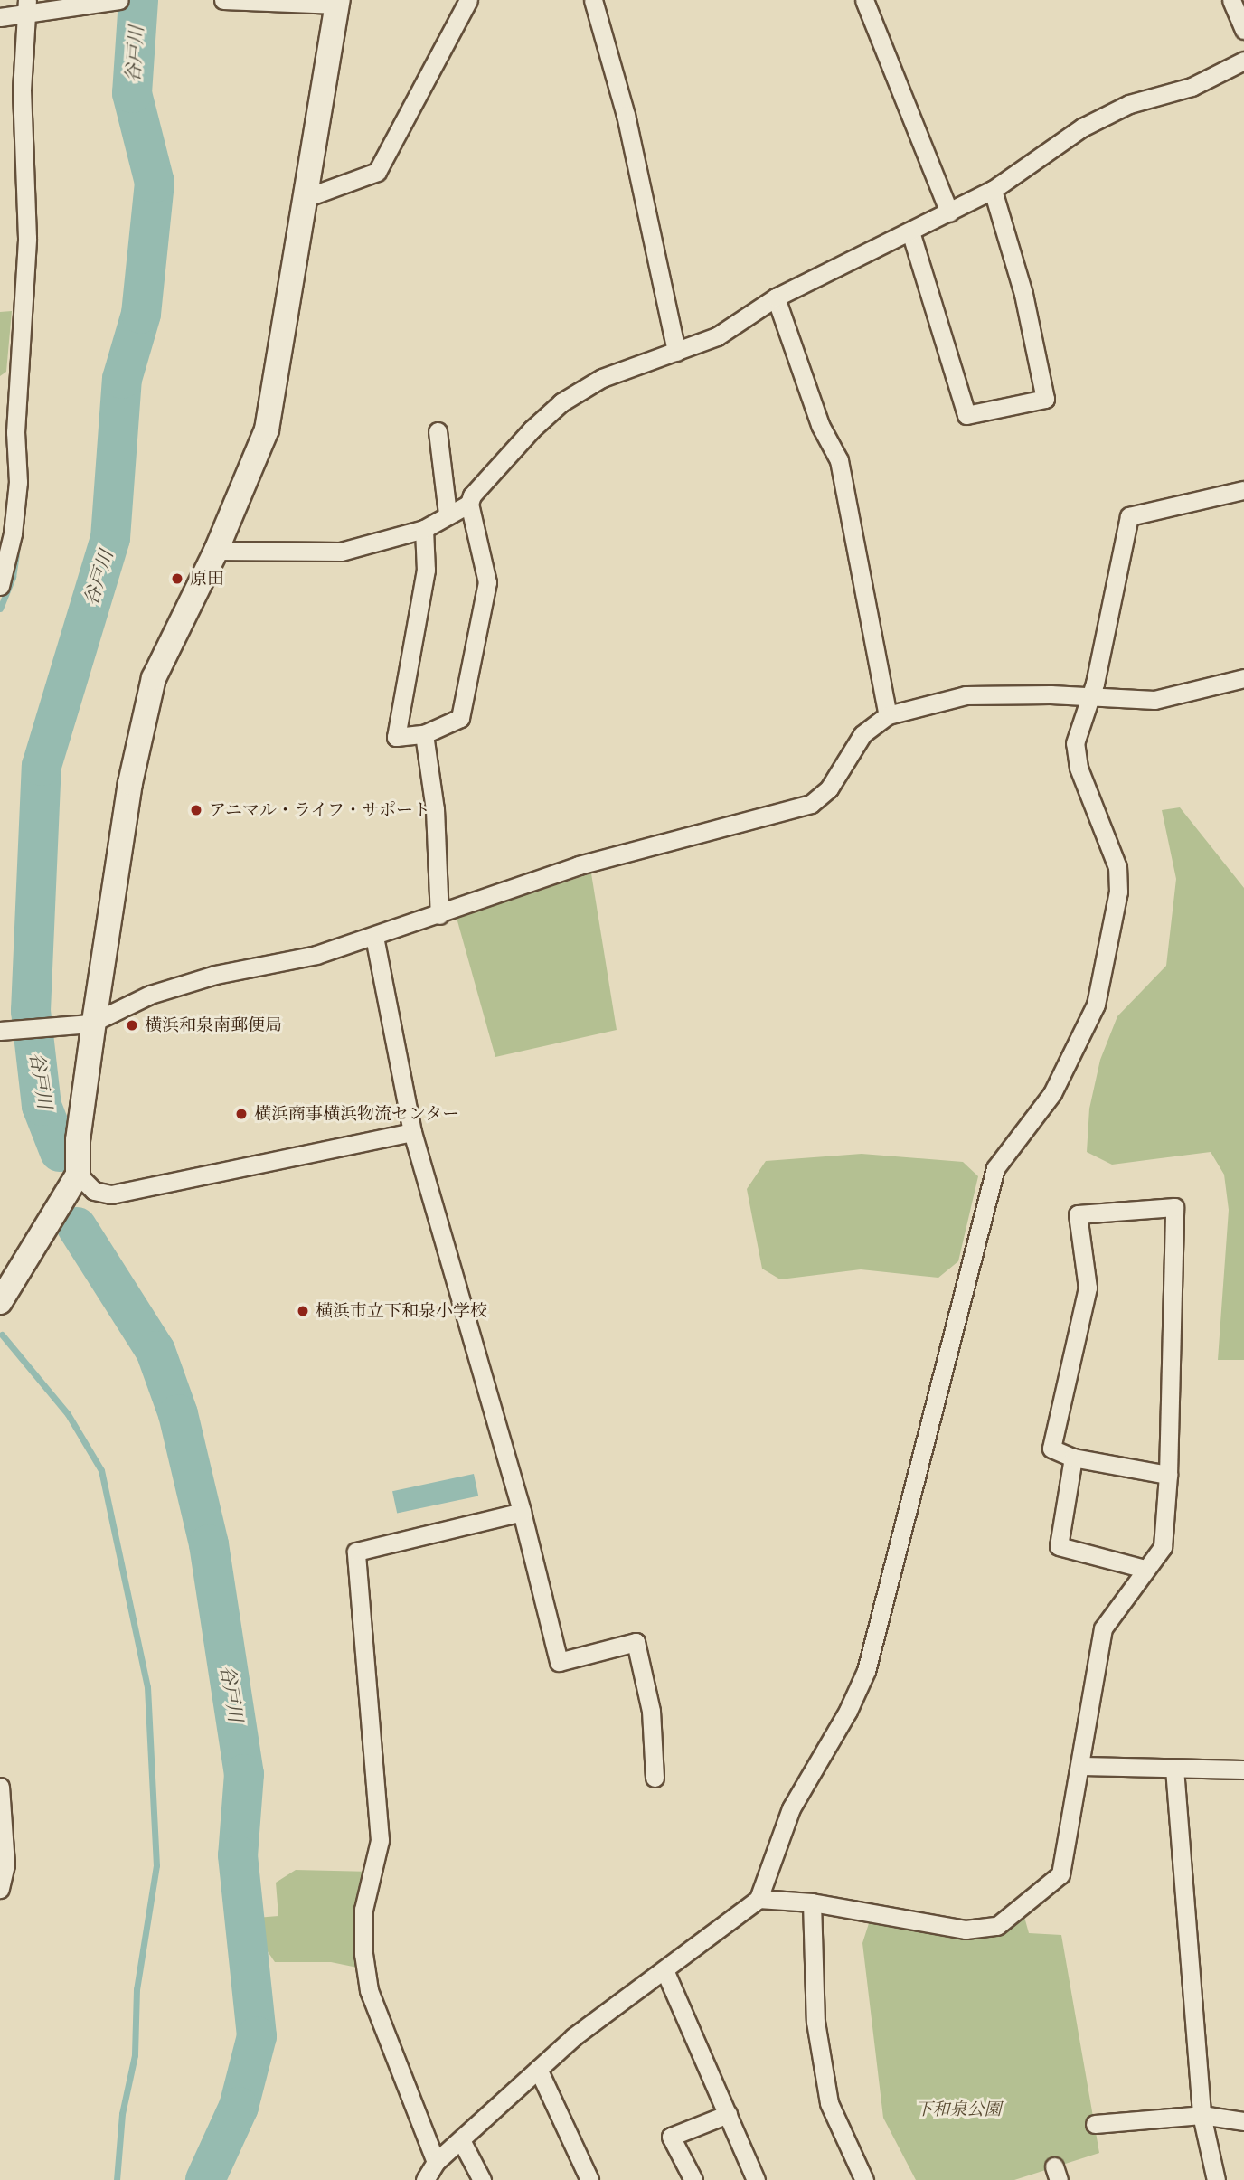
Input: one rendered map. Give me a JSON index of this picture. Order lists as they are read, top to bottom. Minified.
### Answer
{"water":["谷戸川"],"parks":["下和泉公園"],"places":["原田","アニマル・ライフ・サポート","横浜和泉南郵便局","横浜商事横浜物流センター","横浜市立下和泉小学校"]}
